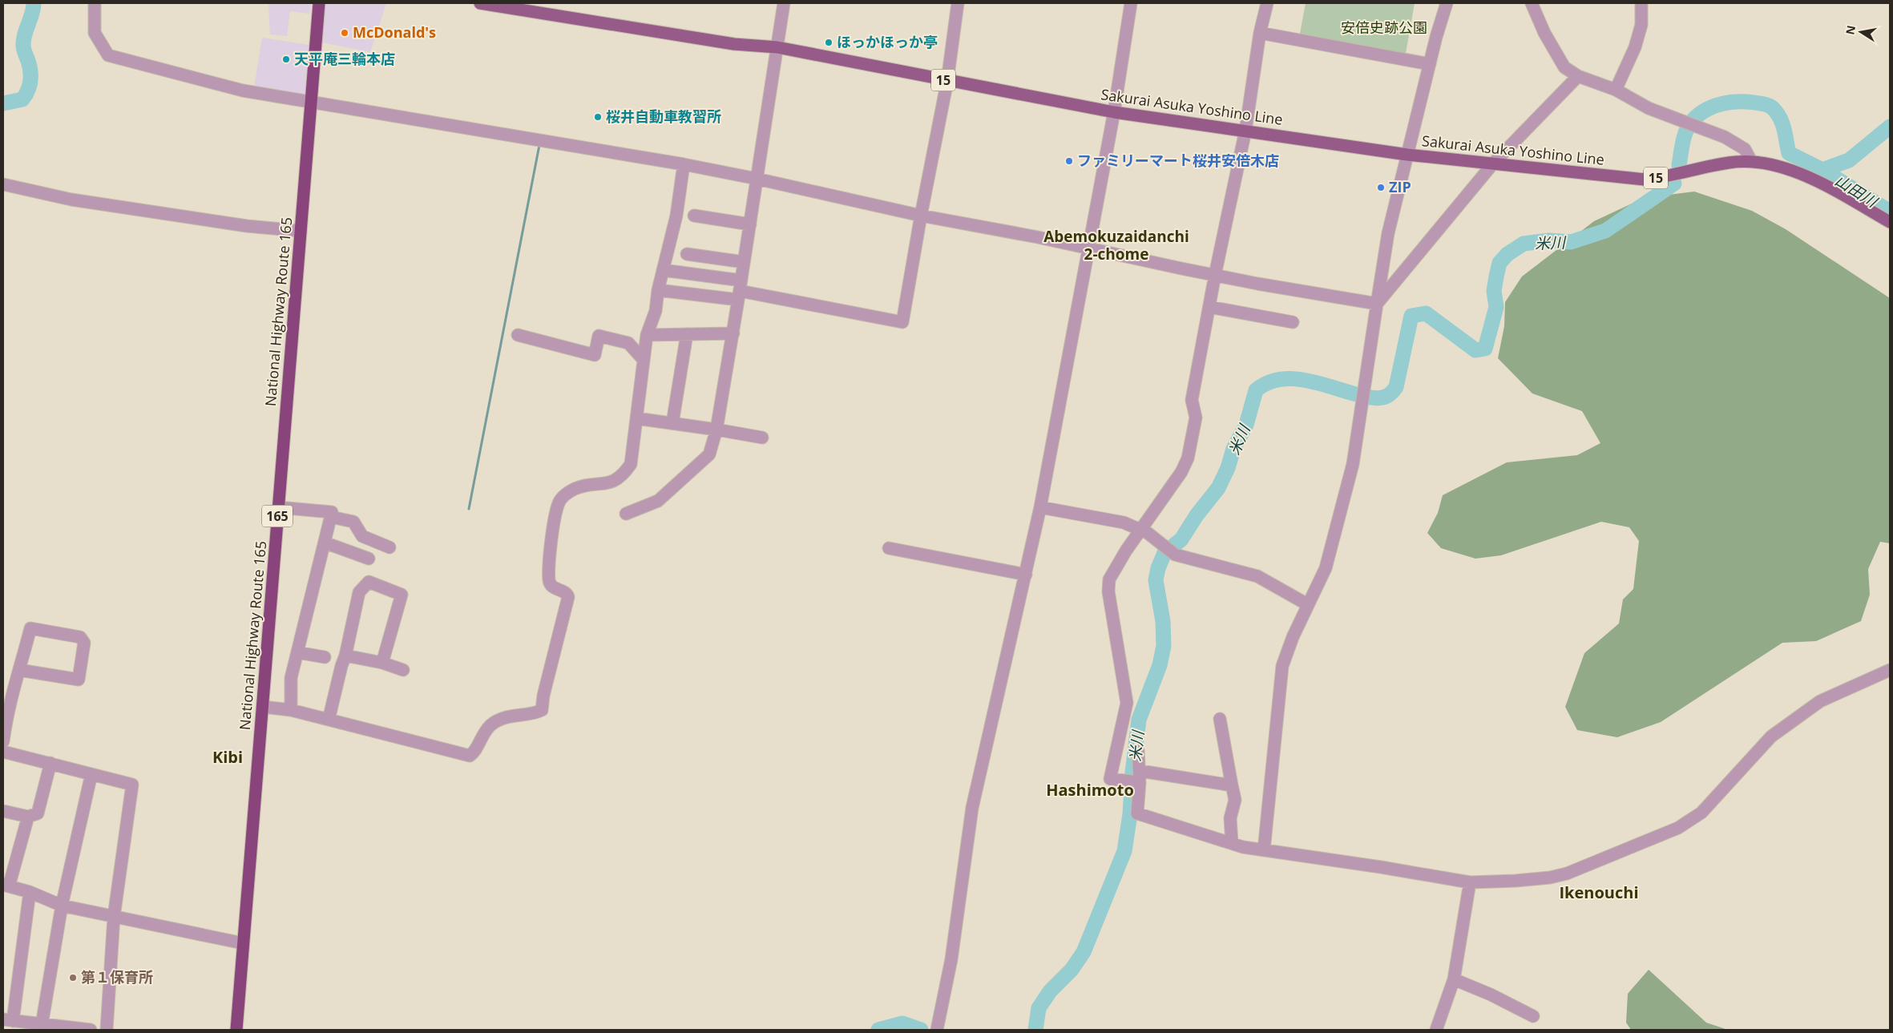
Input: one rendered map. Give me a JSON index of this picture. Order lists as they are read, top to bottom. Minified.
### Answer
{"streets":{"highway":["National Highway Route 165","165"],"main road":["15","Sakurai Asuka Yoshino Line"]},"districts":["Abemokuzaidanchi 2-chome","Kibi","Hashimoto","Ikenouchi"],"water":["山田川","米川"],"parks":["安倍史跡公園"],"places":["McDonald's","ほっかほっか亭","天平庵三輪本店","桜井自動車教習所","ファミリーマート桜井安倍木店","ZIP","第１保育所"],"north":"left"}
